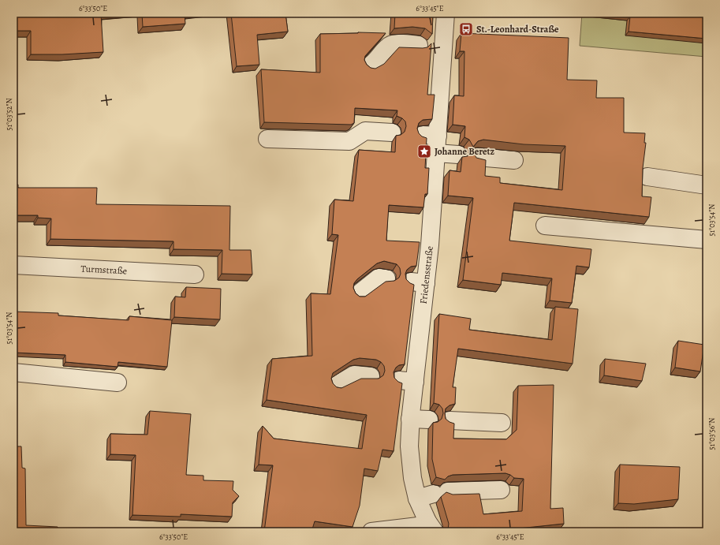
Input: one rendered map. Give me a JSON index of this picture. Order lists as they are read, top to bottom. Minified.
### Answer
{"streets":{"street":["Turmstraße","Friedensstraße"]},"places":{"bus stop":["St.-Leonhard-Straße"],"place":["Johanne Beretz"]},"coordinates":["6°33'50\"E","6°33'45\"E","51°03'52\"N","51°03'54\"N","51°03'56\"N"]}
